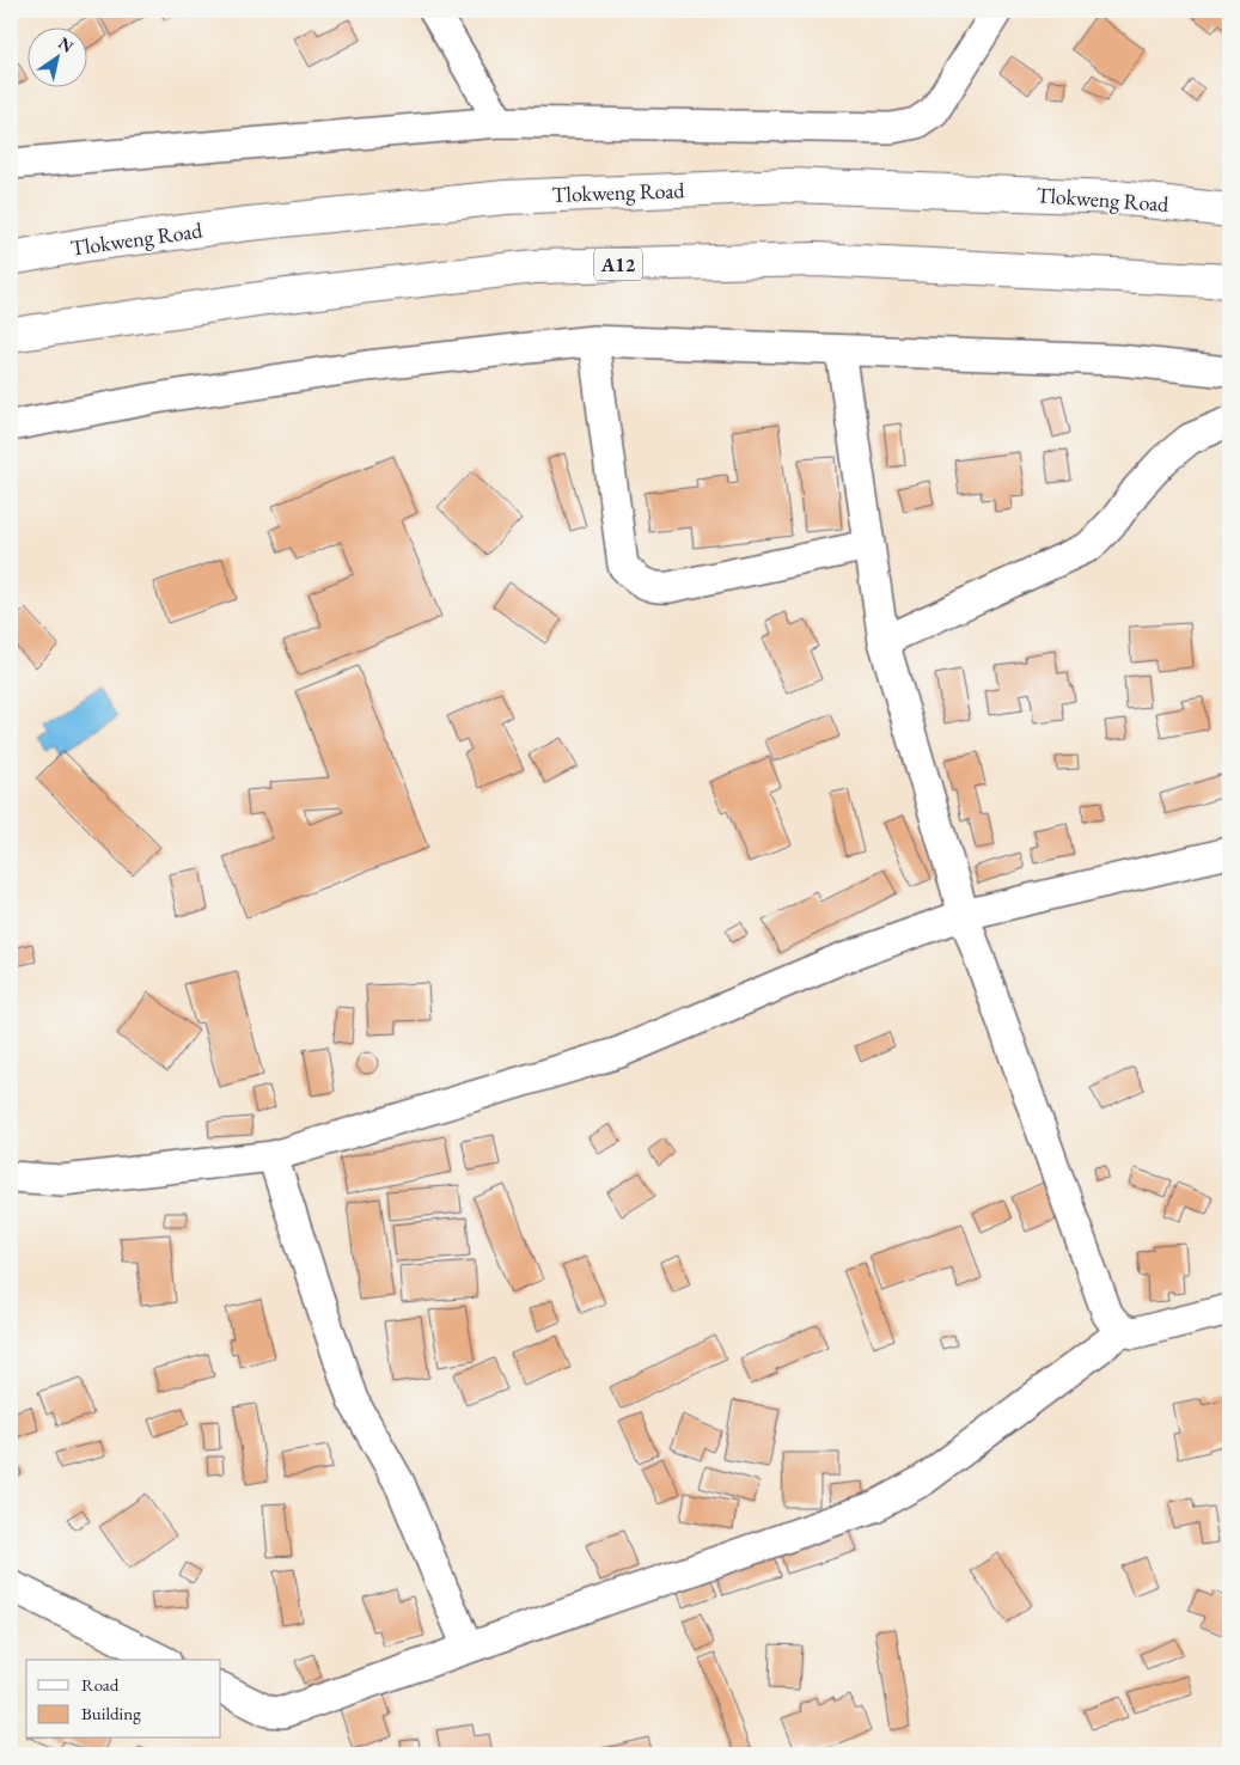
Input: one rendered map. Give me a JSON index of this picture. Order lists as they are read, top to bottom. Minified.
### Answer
{"streets":{"main road":["Tlokweng Road","A12"]},"legend":["Road","Building"],"north":"top right"}
